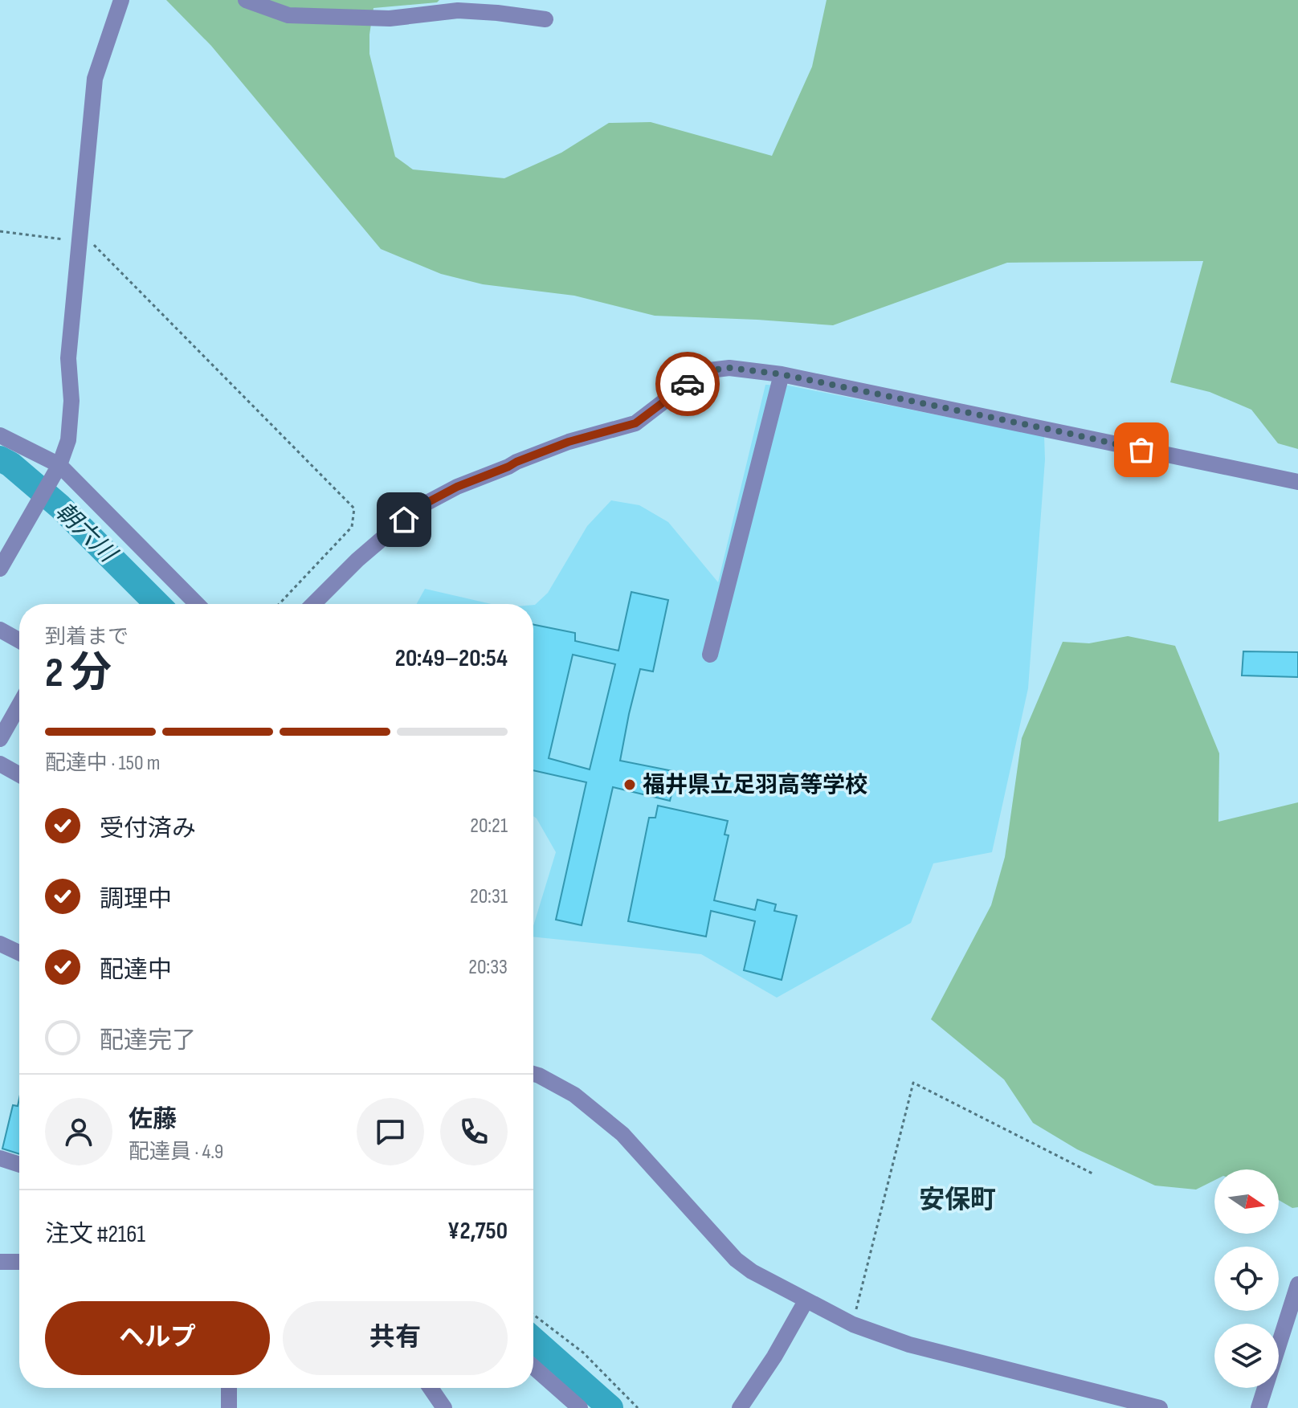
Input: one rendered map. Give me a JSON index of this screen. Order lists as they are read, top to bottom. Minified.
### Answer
{"districts":["安保町"],"water":["朝六川"],"places":["福井県立足羽高等学校"],"north":"right","page":{"heading":["2 分","到着まで","20:49–20:54"],"panel":["佐藤","配達員 · 4.9","注文 #2161","¥2,750"],"bar":"配達中 · 150 m","list":[["受付済み","20:21"],["調理中","20:31"],["配達中","20:33"],"配達完了"],"buttons":["ヘルプ","共有"]}}
